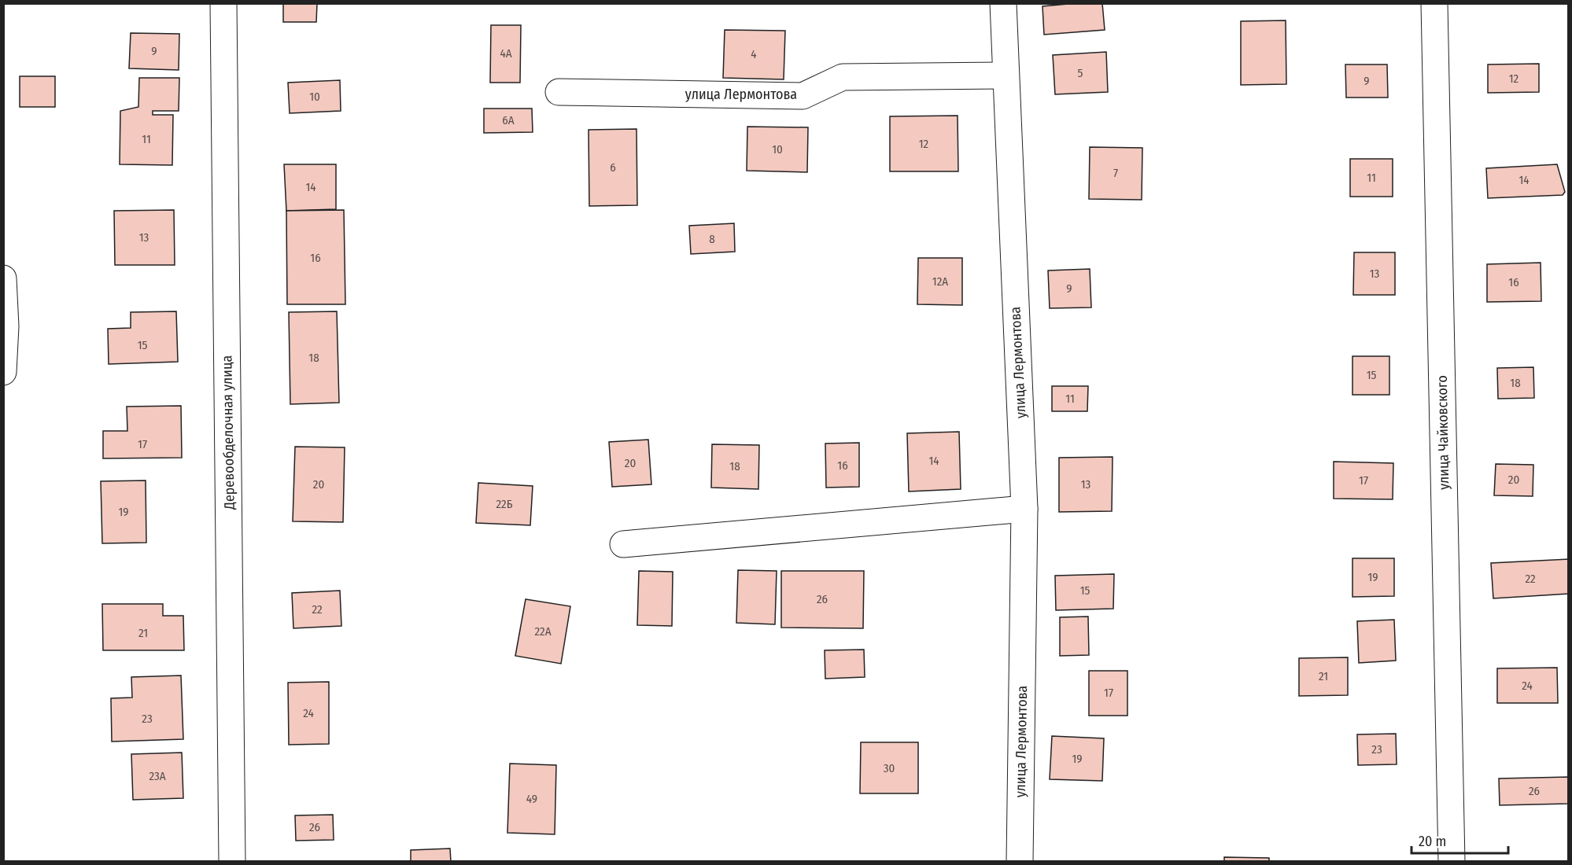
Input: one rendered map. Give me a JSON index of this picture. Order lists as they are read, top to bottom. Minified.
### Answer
{"streets":{"street":["улица Лермонтова","Деревообделочная улица","улица Чайковского"]},"house_numbers":["9","4А","4","5","12","9","10","6А","11","12","10","6","7","11","14","14","13","8","16","13","12А","16","9","15","18","15","18","11","17","14","20","16","18","20","17","20","13","22Б","19","19","22","15","26","22","22А","21","21","24","17","24","23","23","19","30","23А","26","49","26"],"scale_bar":"20 m"}
